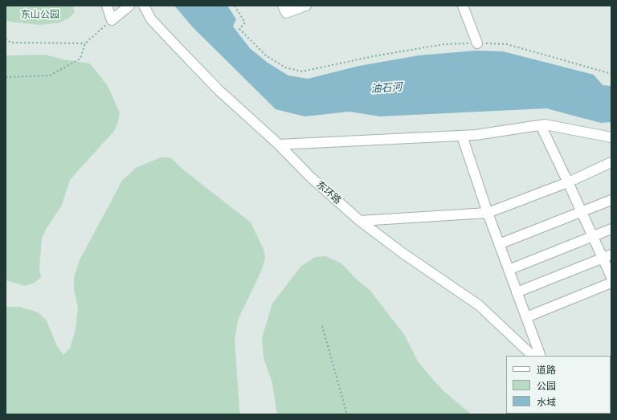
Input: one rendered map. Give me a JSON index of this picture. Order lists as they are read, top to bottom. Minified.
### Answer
{"streets":{"street":["东环路"]},"water":["油石河"],"parks":["东山公园"],"legend":["道路","公园","水域"]}
